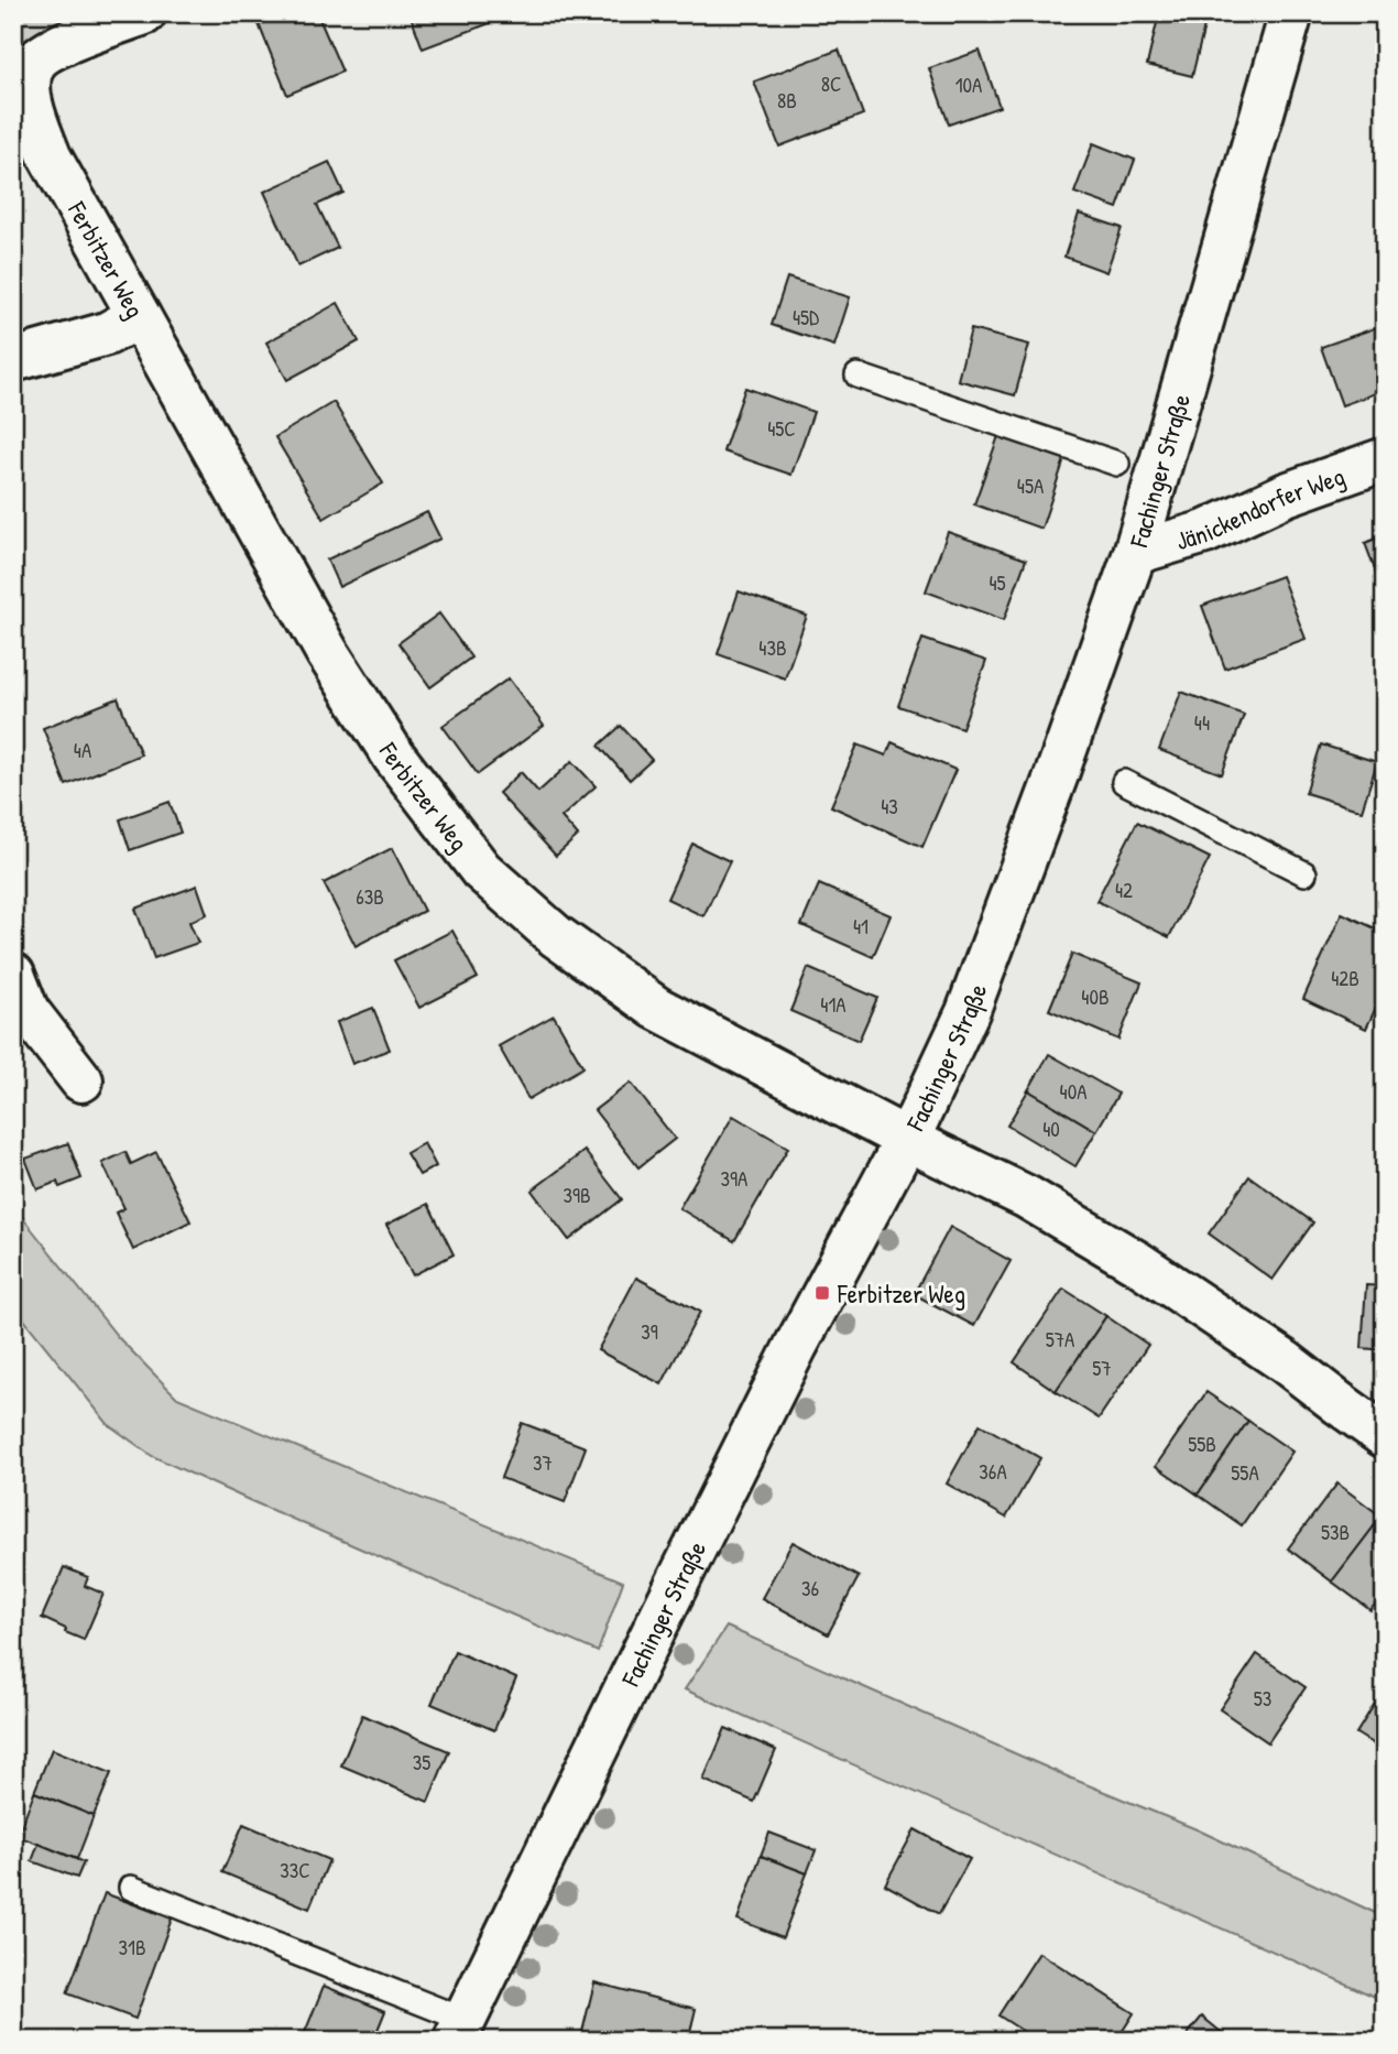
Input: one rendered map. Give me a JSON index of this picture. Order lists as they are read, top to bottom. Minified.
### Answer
{"streets":{"street":["Ferbitzer Weg","Fachinger Straße","Jänickendorfer Weg"]},"crossings":[["Ferbitzer Weg","Fachinger Straße"],["Fachinger Straße","Jänickendorfer Weg"]],"places":{"transit":["Ferbitzer Weg"]},"house_numbers":["8C","10A","8B","45D","45C","45A","45","43B","44","4A","43","42","63B","41","42B","40B","41A","40A","40","39A","39B","39","57A","57","55B","37","36A","55A","53B","36","53","35","33C","31B"]}
